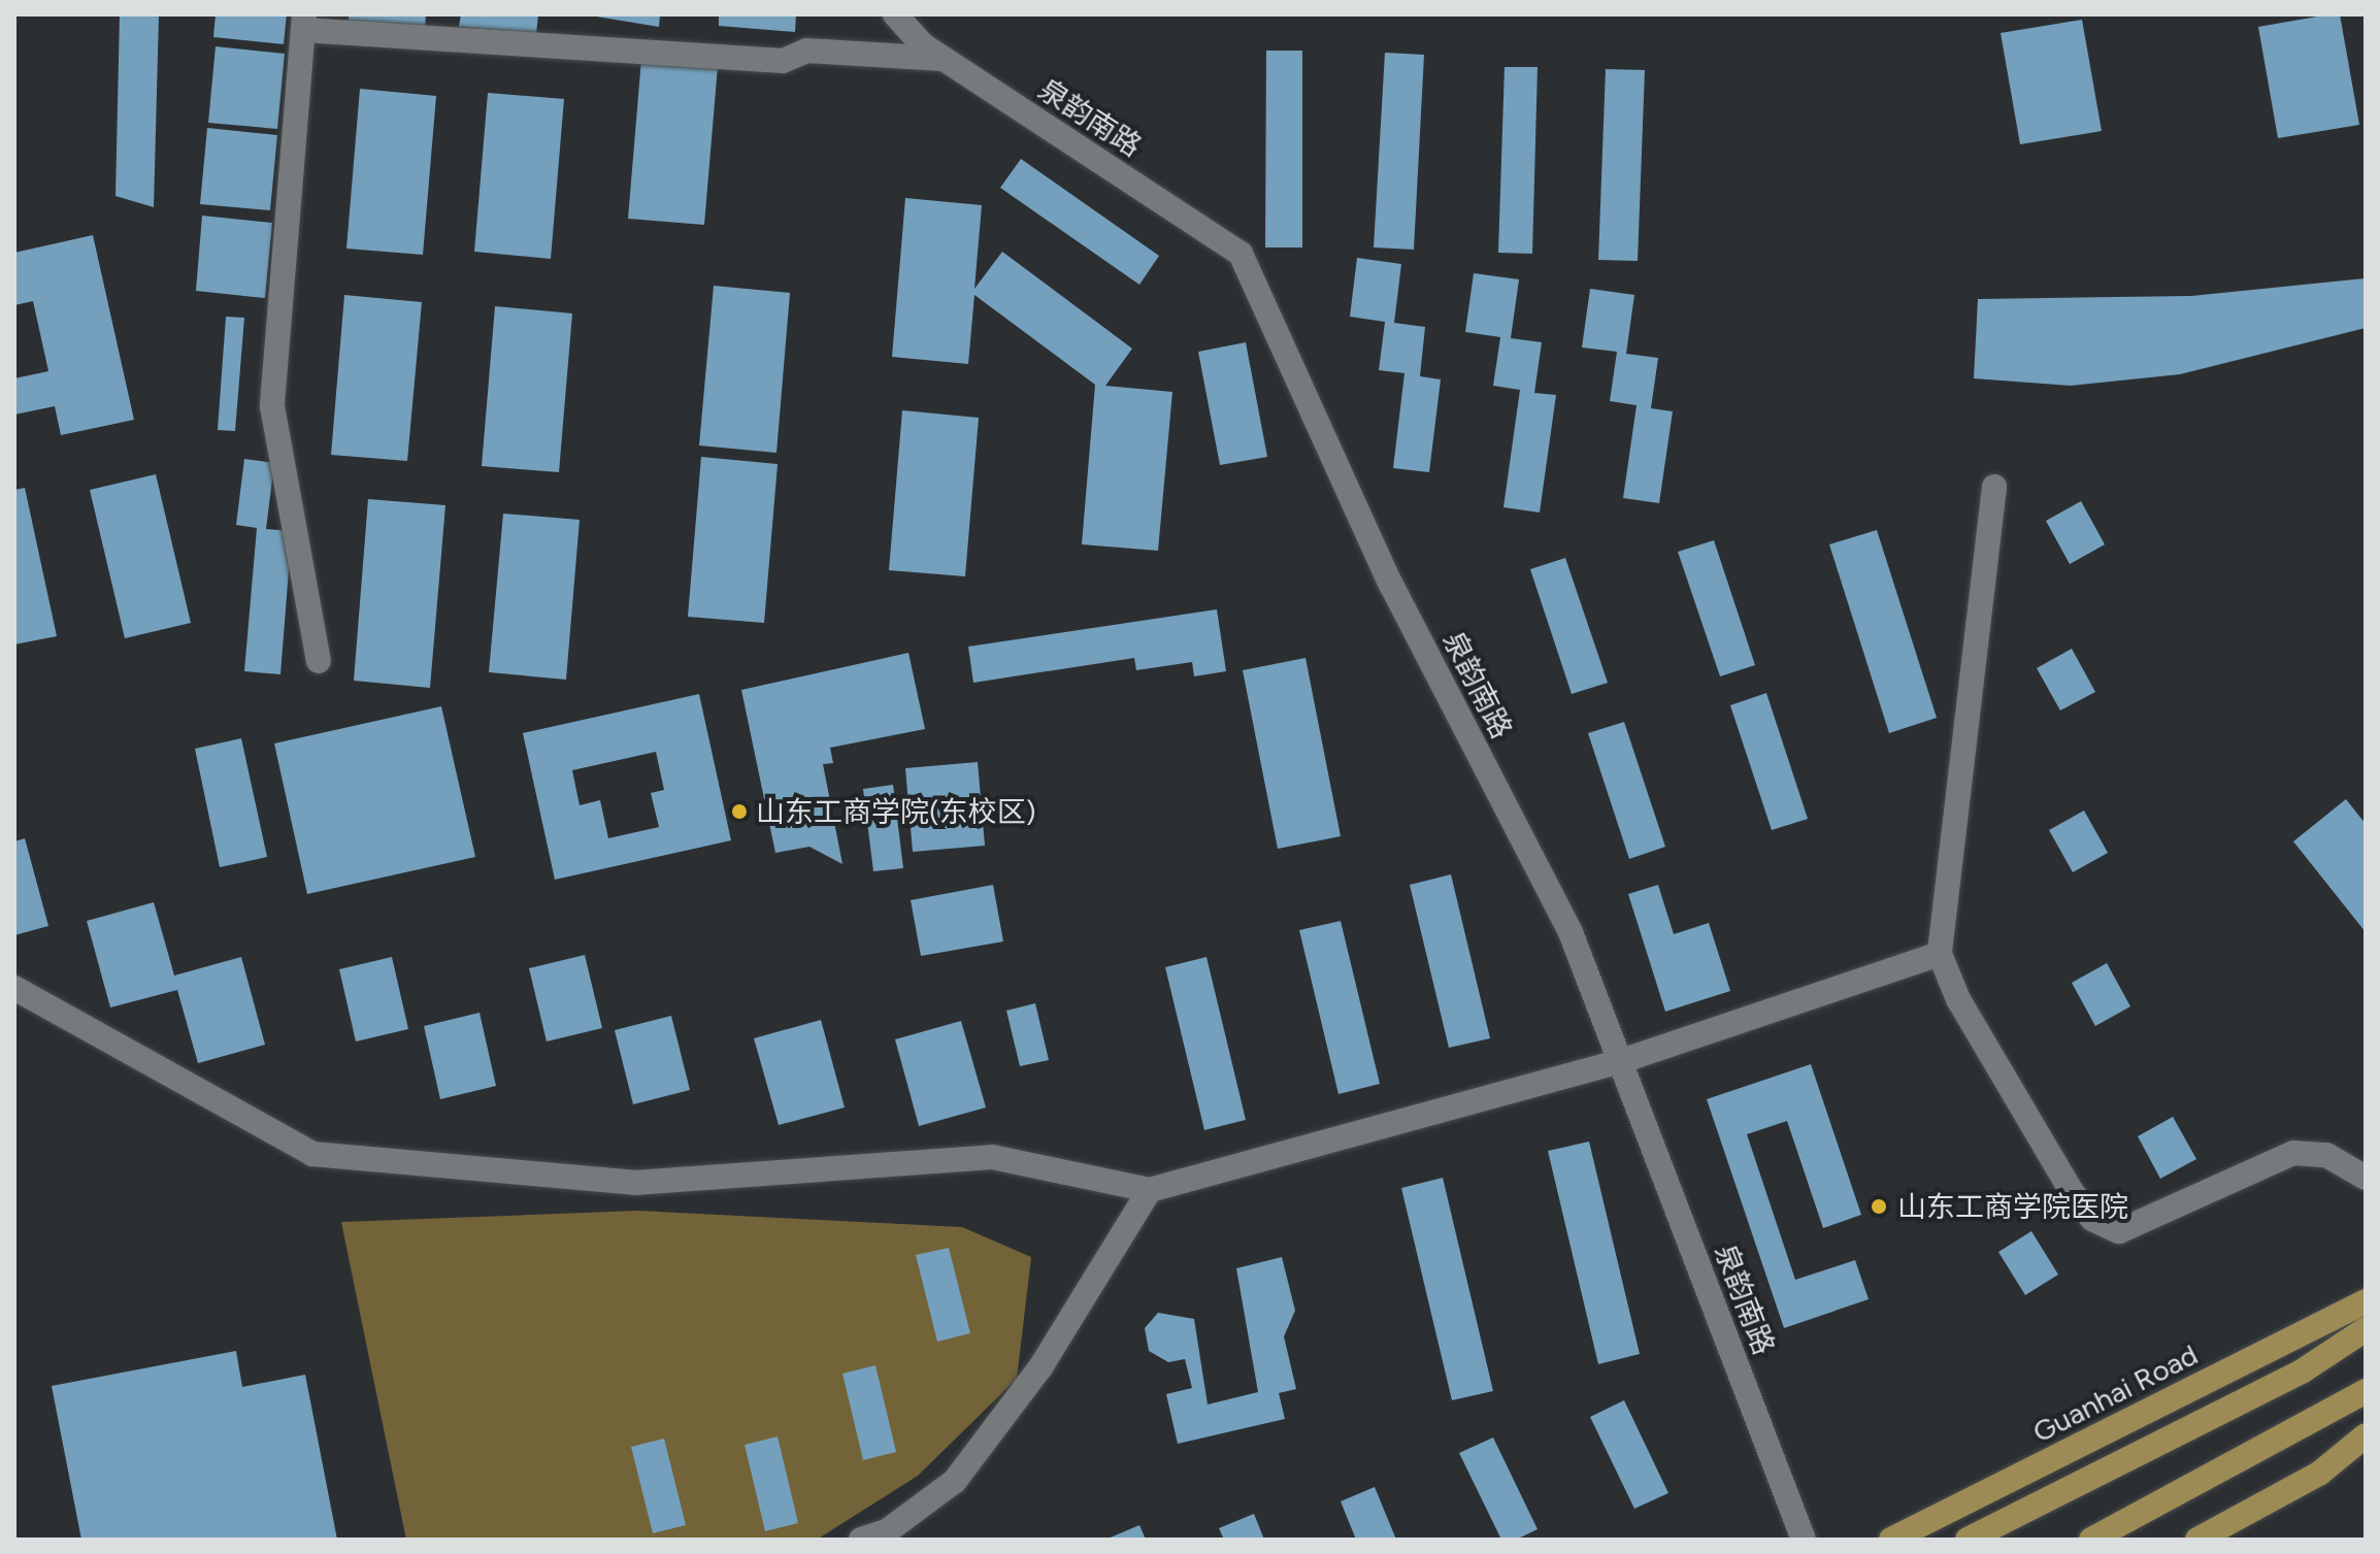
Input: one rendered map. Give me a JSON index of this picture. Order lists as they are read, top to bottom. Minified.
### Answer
{"streets":{"main road":["Guanhai Road"],"street":["泉韵南路"]},"places":["山东工商学院(东校区)","山东工商学院医院"]}
